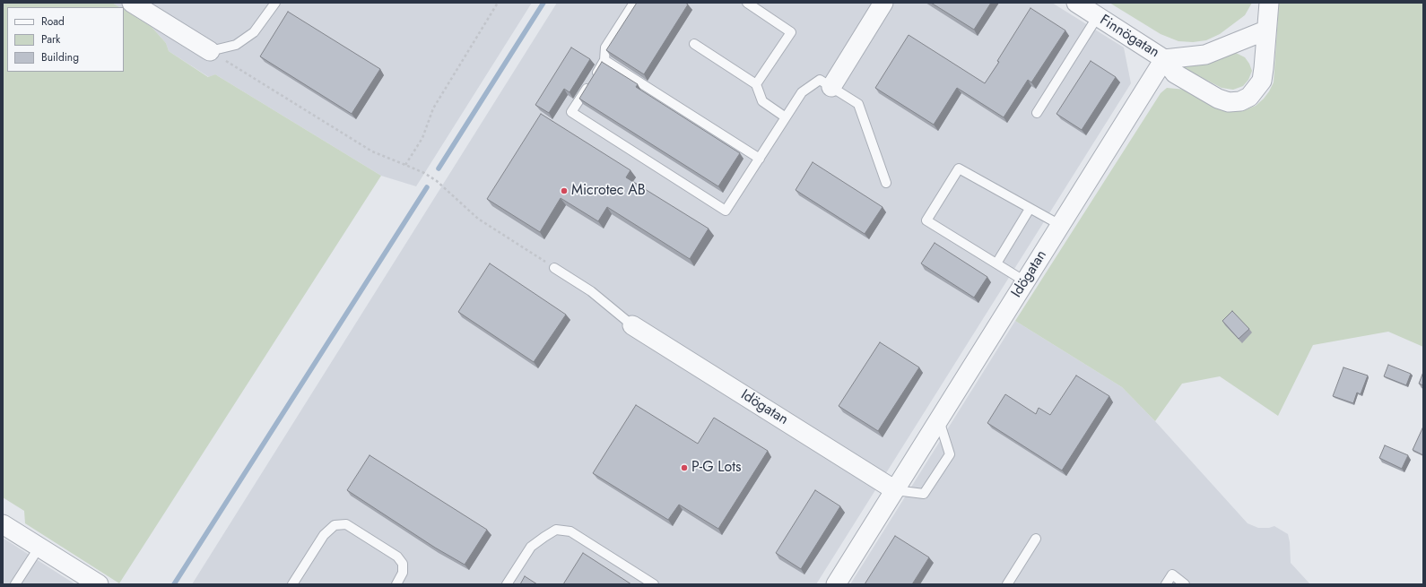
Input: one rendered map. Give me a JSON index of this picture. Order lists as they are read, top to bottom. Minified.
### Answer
{"streets":{"street":["Finnögatan","Idögatan"]},"crossings":[["Finnögatan","Idögatan"]],"places":["Microtec AB","P-G Lots"],"legend":["Road","Park","Building"]}
